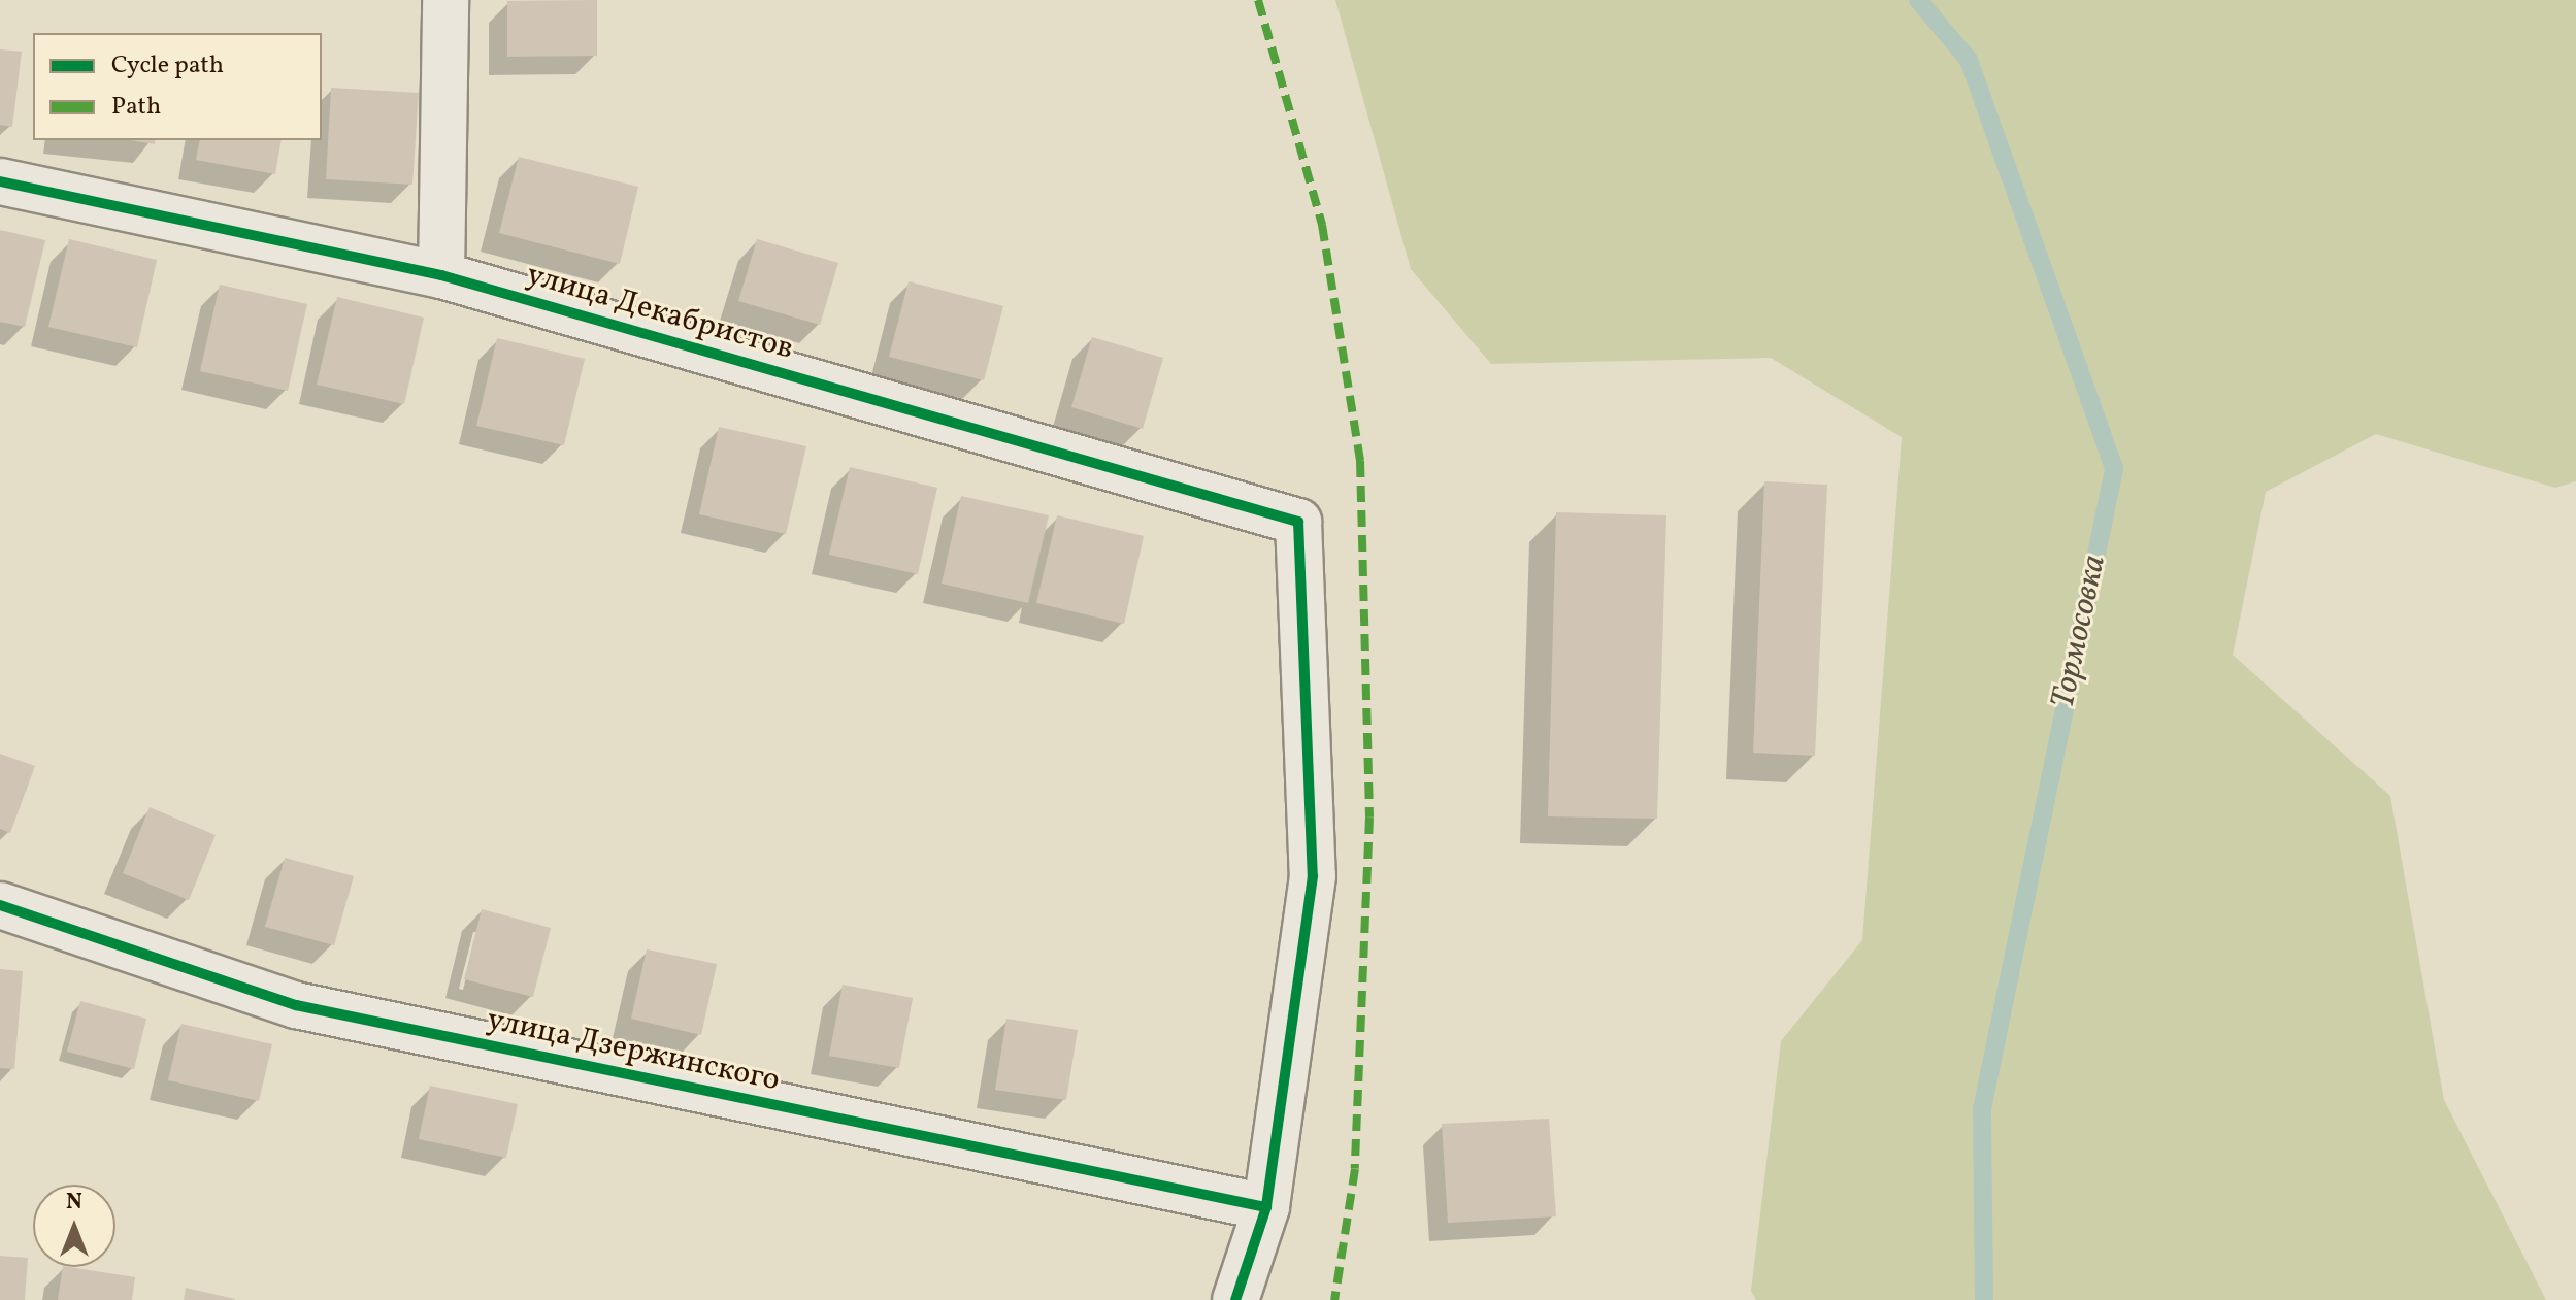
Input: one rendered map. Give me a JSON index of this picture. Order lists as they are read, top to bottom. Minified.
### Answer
{"streets":{"street":["улица Декабристов","улица Дзержинского"]},"crossings":[["улица Декабристов","улица Дзержинского"]],"water":["Тормосовка"],"legend":["Cycle path","Path"],"north":"top"}
